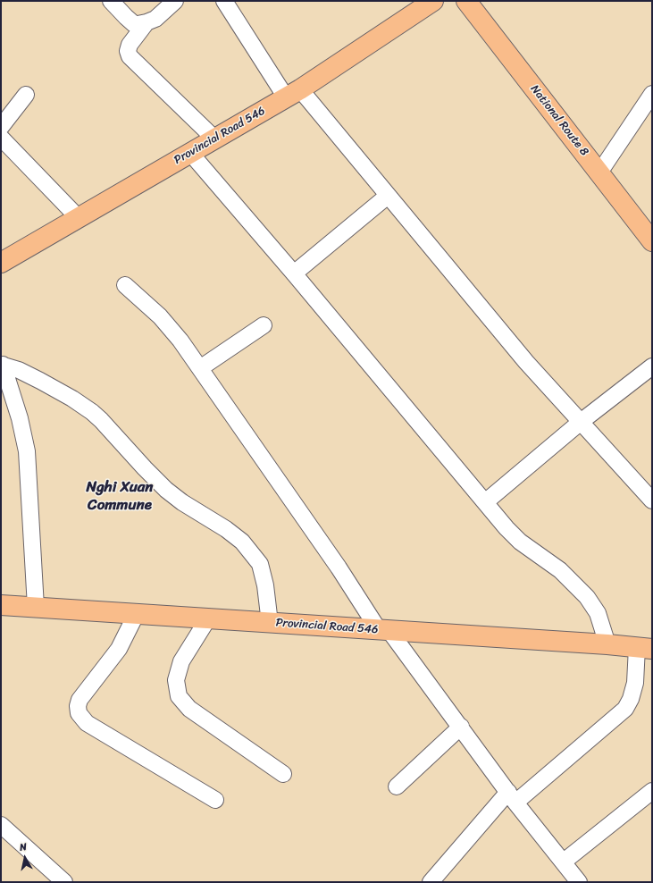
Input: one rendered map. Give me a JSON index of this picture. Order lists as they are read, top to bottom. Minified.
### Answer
{"streets":{"main road":["National Route 8","Provincial Road 546"]},"districts":["Nghi Xuan Commune"],"north":"top"}
